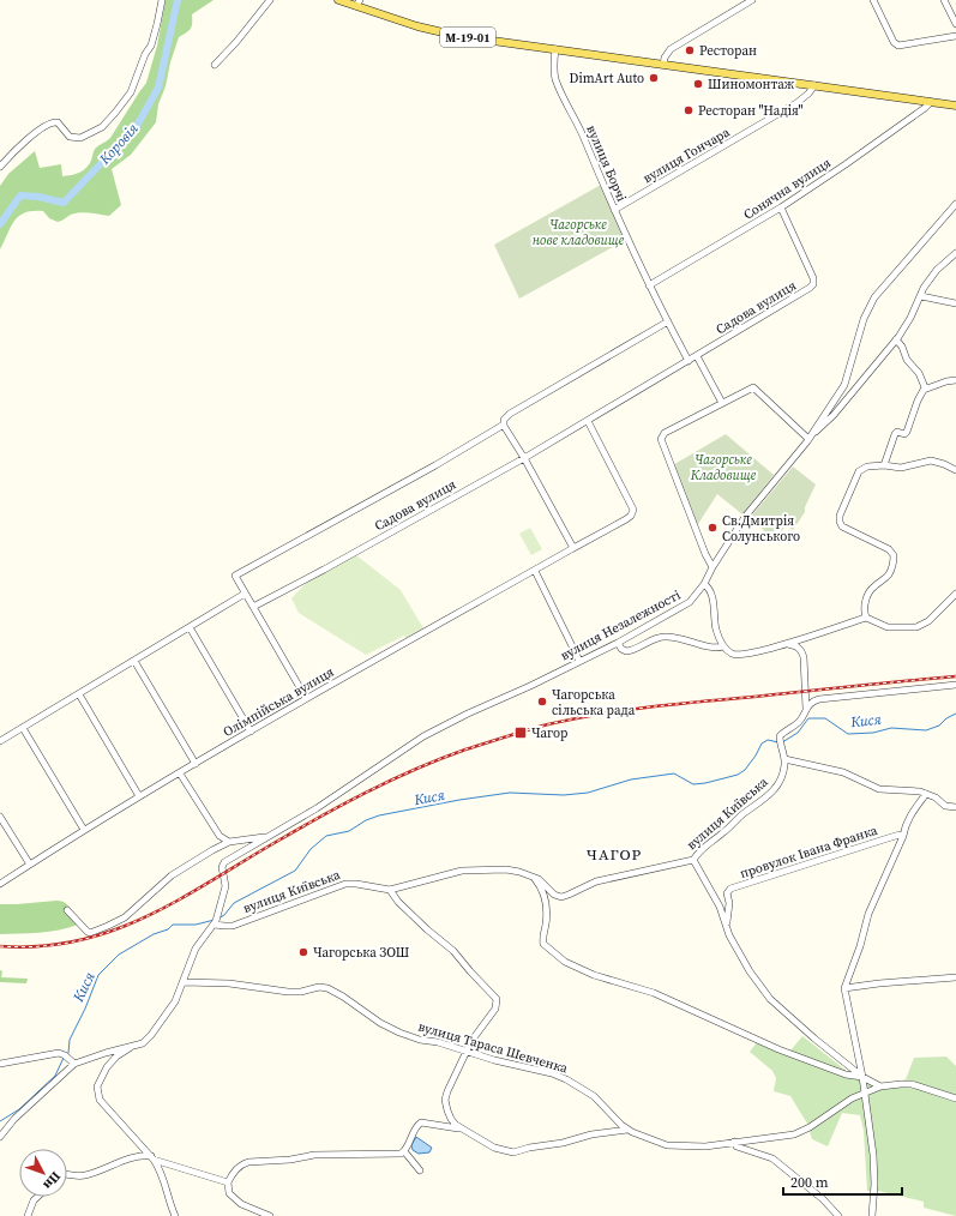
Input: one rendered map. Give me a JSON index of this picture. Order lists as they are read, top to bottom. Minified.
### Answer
{"streets":{"main road":["М-19-01"],"street":["вулиця Гончара","вулиця Борчі","Сонячна вулиця","Садова вулиця","вулиця Незалежності","Олімпійська вулиця","вулиця Київська","провулок Івана Франка","вулиця Тараса Шевченка"]},"crossings":[["М-19-01","вулиця Гончара"],["М-19-01","вулиця Борчі"],["М-19-01","Сонячна вулиця"],["вулиця Гончара","вулиця Борчі"],["вулиця Борчі","Сонячна вулиця"],["вулиця Борчі","Садова вулиця"],["Сонячна вулиця","Садова вулиця"],["Садова вулиця","Олімпійська вулиця"],["вулиця Незалежності","вулиця Київська"]],"districts":["ЧАГОР"],"water":["Коровія","Кися"],"parks":["Чагорське нове кладовище","Чагорське Кладовище"],"places":{"other":["Ресторан","DimArt Auto","Шиномонтаж","Ресторан \"Надія\"","Св.Дмитрія Солунського","Чагорська сільська рада","Чагорська ЗОШ"],"transit":["Чагор"]},"scale_bar":"200 m","north":"bottom right"}
